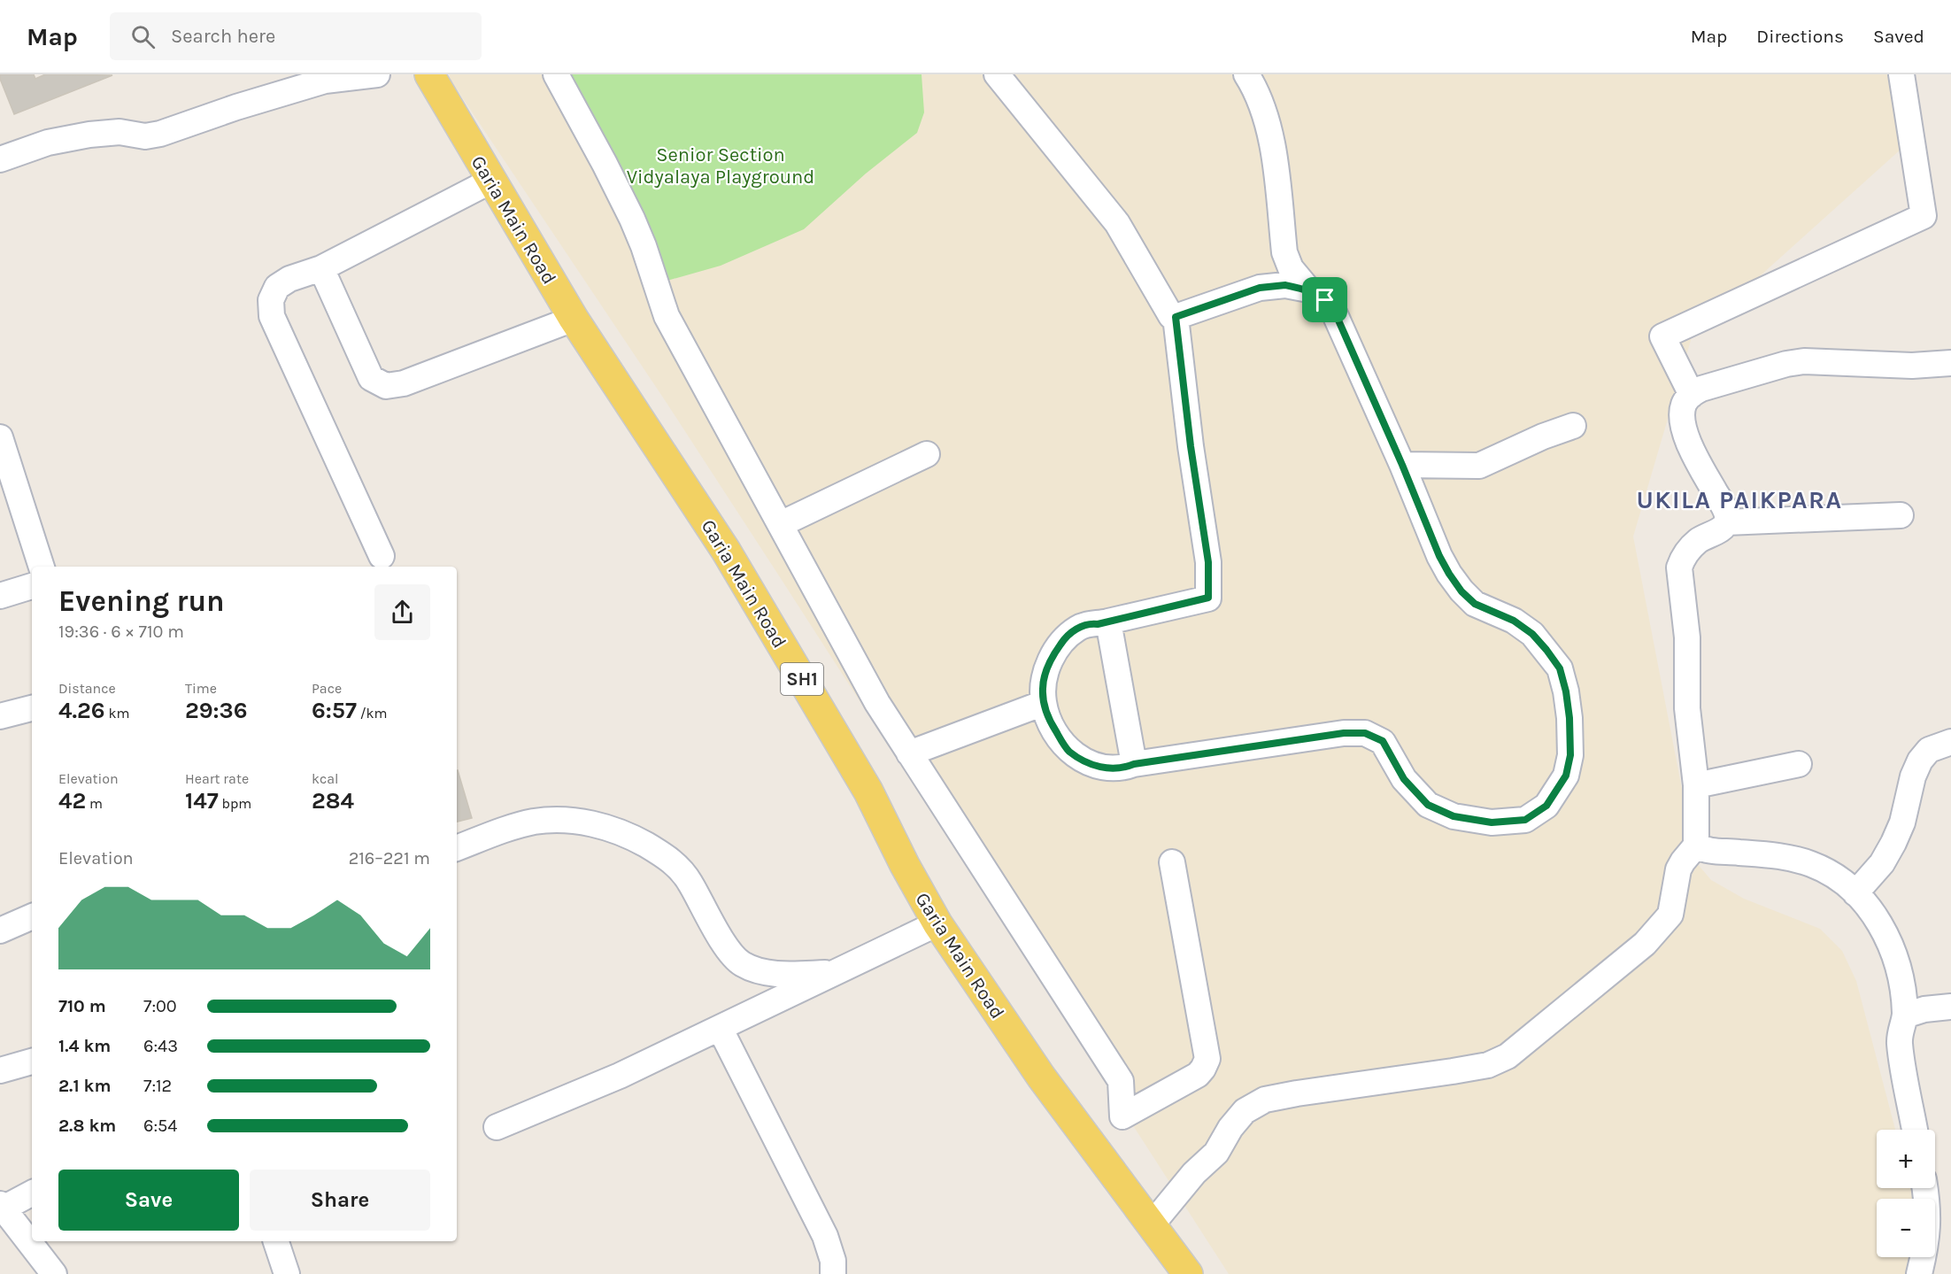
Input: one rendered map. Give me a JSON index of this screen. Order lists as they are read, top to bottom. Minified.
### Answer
{"streets":{"main road":["Garia Main Road","SH1"]},"districts":["UKILA PAIKPARA"],"parks":["Senior Section Vidyalaya Playground"],"page":{"header":"Map","search":"Search here","nav":["Map","Directions","Saved"],"heading":["Evening run","19:36 · 6 × 710 m"],"stats":[["Distance","4.26 km"],["Time","29:36"],["Pace","6:57 /km"],["Elevation","42 m"],["Heart rate","147 bpm"],["kcal","284"]],"chart":["Elevation","216–221 m"],"list":[{"name":"710 m","note":"7:00"},{"name":"1.4 km","note":"6:43"},{"name":"2.1 km","note":"7:12"},{"name":"2.8 km","note":"6:54"}],"map_buttons":["+","−"],"buttons":["Save","Share"]}}
